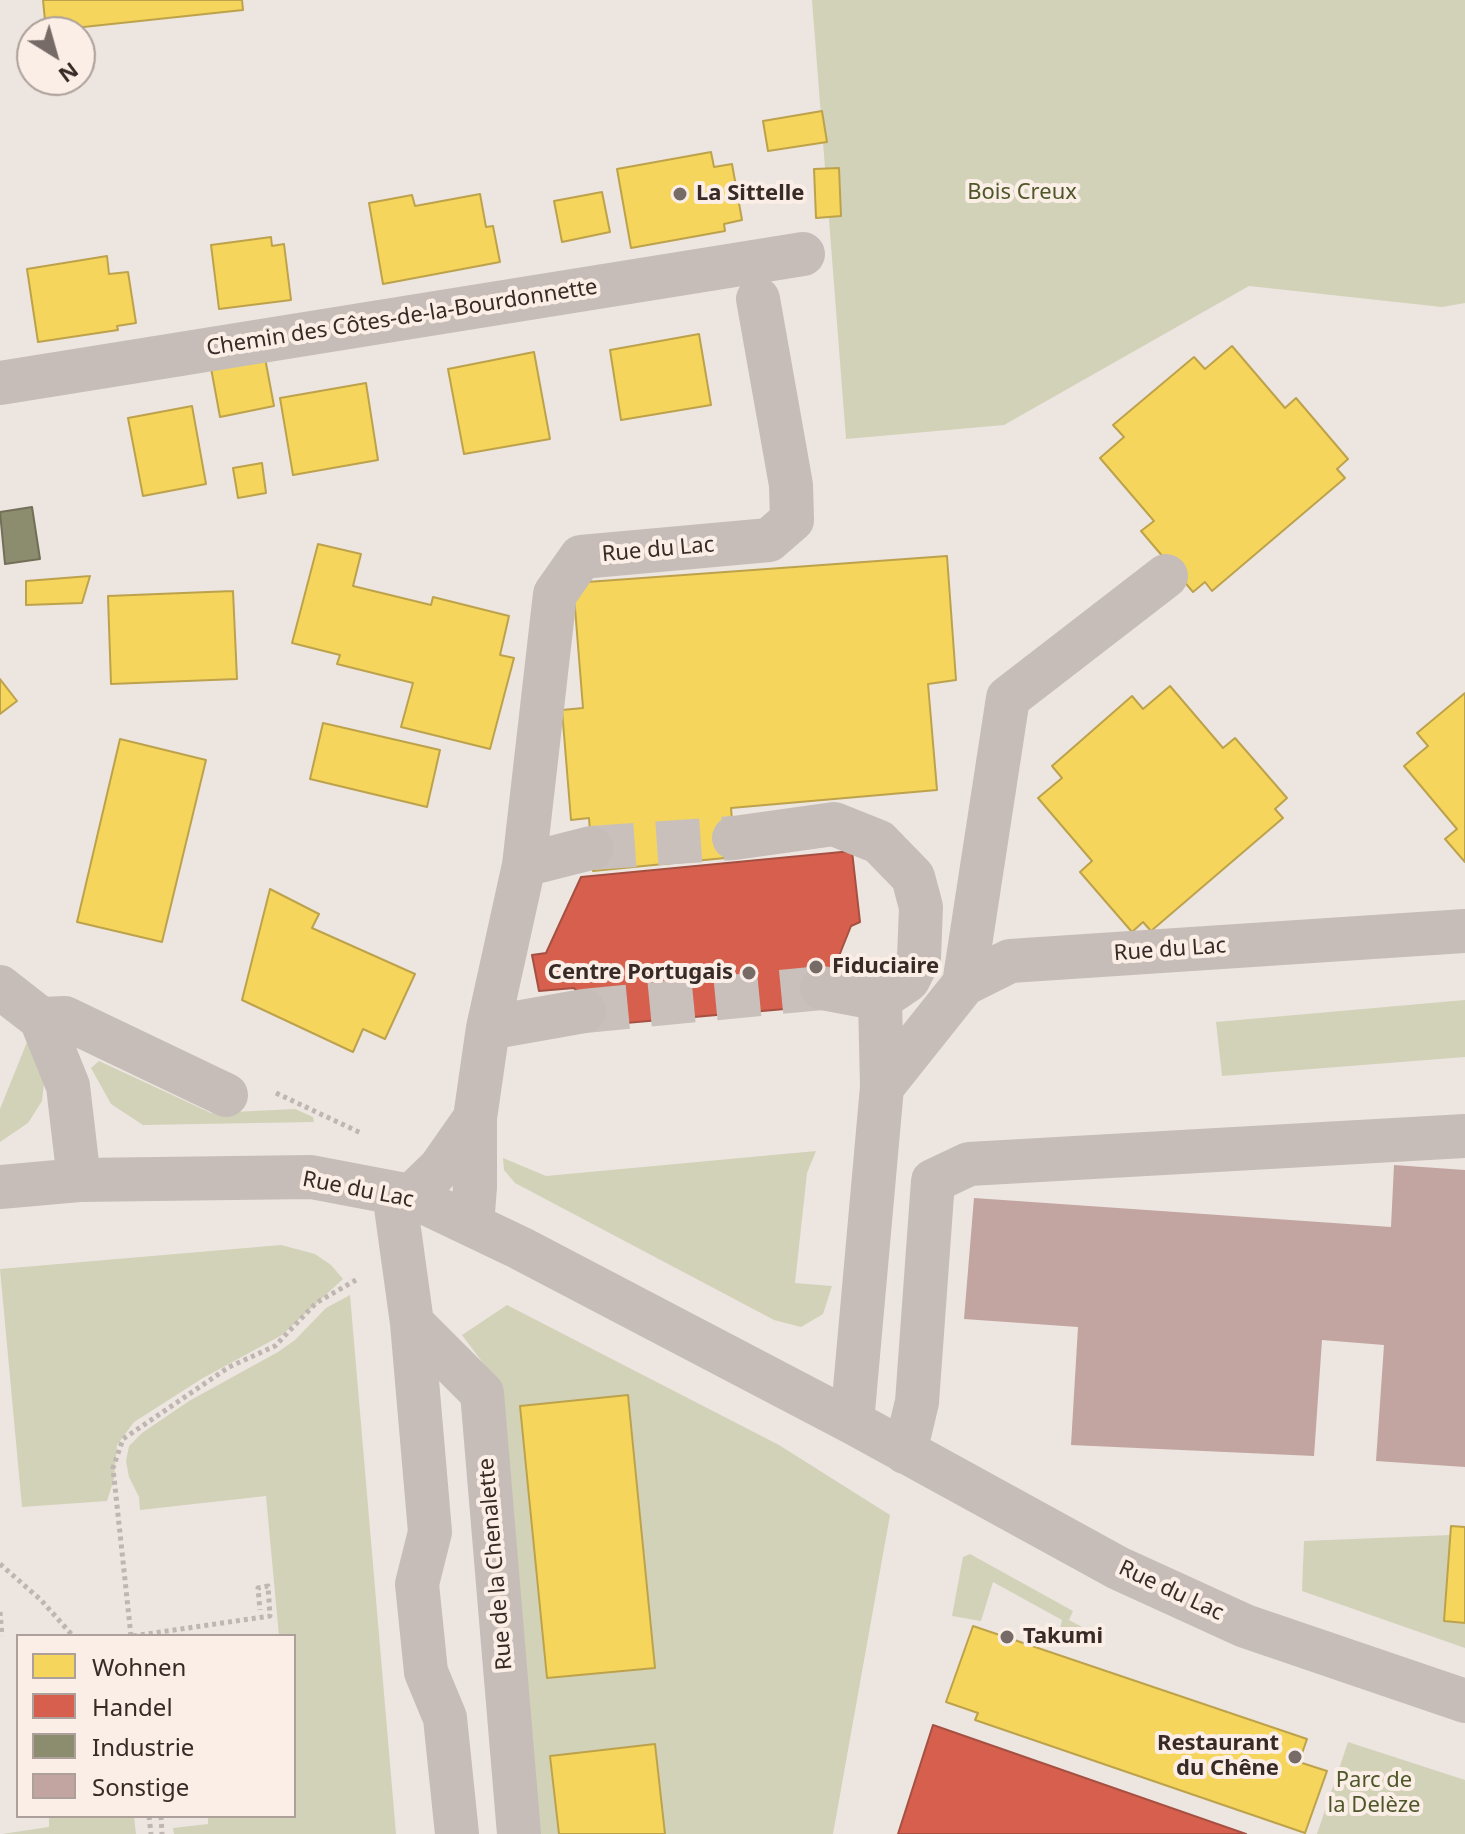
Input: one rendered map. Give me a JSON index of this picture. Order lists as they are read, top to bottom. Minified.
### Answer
{"streets":{"street":["Chemin des Côtes-de-la-Bourdonnette","Rue du Lac","Rue de la Chenalette"]},"parks":["Bois Creux","Parc de la Delèze"],"places":["La Sittelle","Fiduciaire","Centre Portugais","Takumi","Restaurant du Chêne"],"legend":["Wohnen","Handel","Industrie","Sonstige"],"north":"bottom right"}
